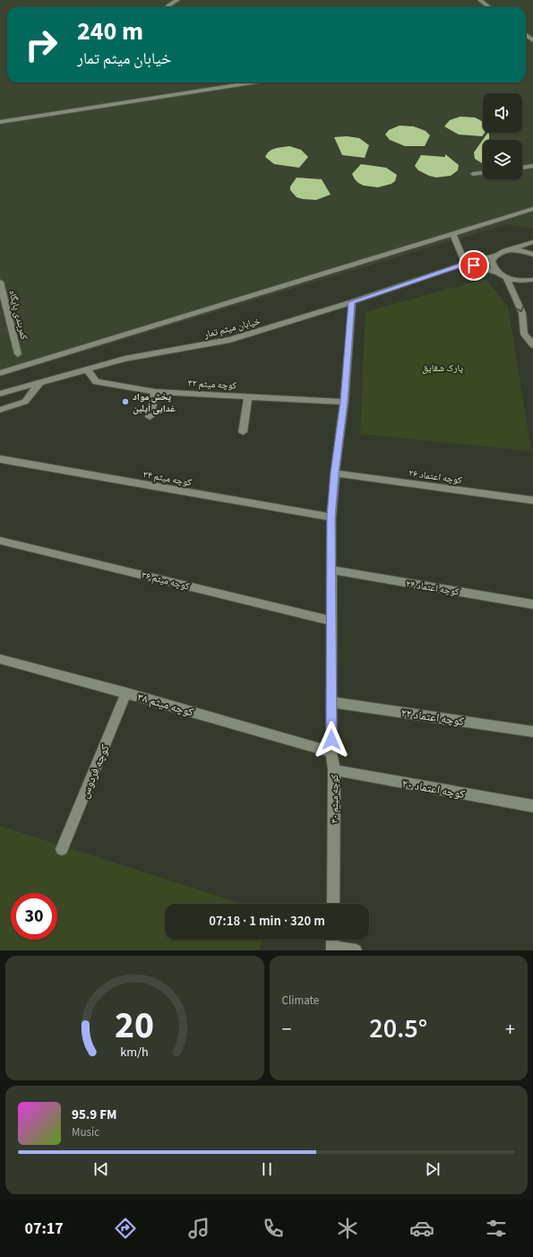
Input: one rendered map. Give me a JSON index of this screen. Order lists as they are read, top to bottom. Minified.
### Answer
{"streets":{"street":["کمربندی پایگاه","خیابان میثم تمار","کوچه میثم ۳۲","کوچه اعتماد ۲۶","کوچه میثم ۳۴","کوچه میثم ۳۶","کوچه اعتماد ۲۴","کوچه میثم ۳۸","کوچه اعتماد ۲۲","کوچه فردوس","کوچه اعتماد ۲۰","کوچه میثم ۳۰"]},"crossings":[["خیابان میثم تمار","کوچه میثم ۳۲"],["خیابان میثم تمار","کوچه میثم ۳۰"],["کوچه میثم ۳۲","کوچه میثم ۳۰"],["کوچه اعتماد ۲۶","کوچه میثم ۳۰"],["کوچه میثم ۳۴","کوچه میثم ۳۰"],["کوچه میثم ۳۶","کوچه میثم ۳۰"],["کوچه اعتماد ۲۴","کوچه میثم ۳۰"],["کوچه میثم ۳۸","کوچه فردوس"],["کوچه میثم ۳۸","کوچه میثم ۳۰"],["کوچه اعتماد ۲۲","کوچه میثم ۳۰"],["کوچه اعتماد ۲۰","کوچه میثم ۳۰"]],"parks":["پارک شقایق"],"places":["پخش مواد غدایی آیلین"],"page":{"turn":["240 m","خیابان میثم تمار"],"limit":"30","trip":"07:18 · 1 min · 320 m","tile":"Climate","heat":["−","20.5°","+"],"song":["95.9 FM","Music"],"tabs":"07:17","gauge":["20","km/h"]}}
